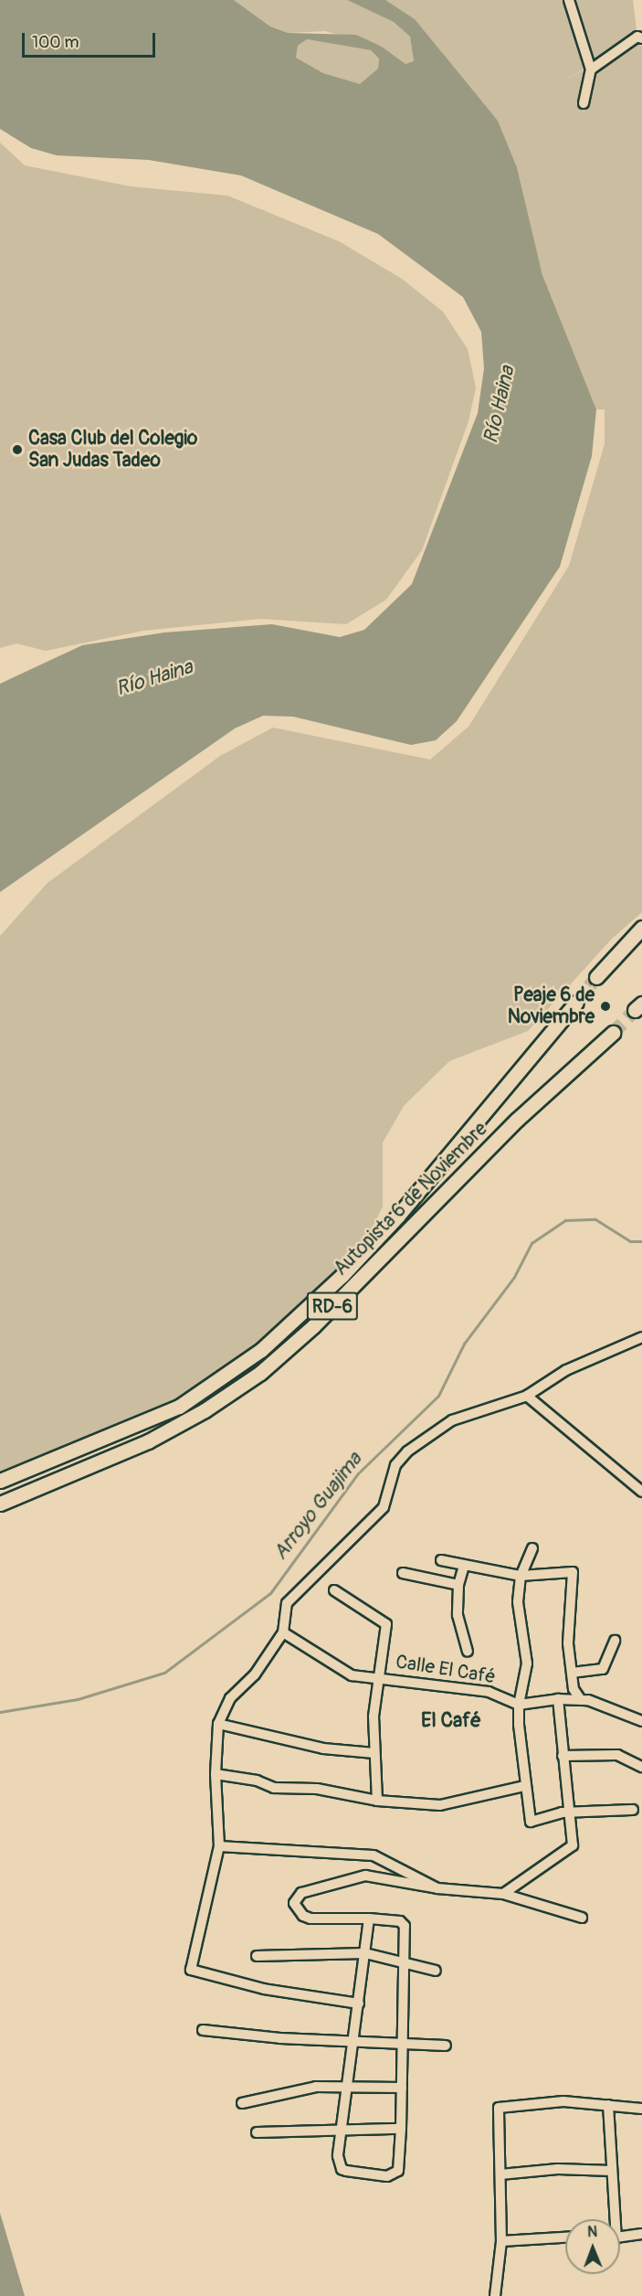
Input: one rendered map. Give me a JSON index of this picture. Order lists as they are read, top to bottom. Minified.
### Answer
{"streets":{"highway":["Autopista 6 de Noviembre","RD-6"],"street":["Calle El Café"]},"districts":["El Café"],"water":["Río Haina","Arroyo Guajima"],"places":["Casa Club del Colegio San Judas Tadeo","Peaje 6 de Noviembre"],"scale_bar":"100 m","north":"top"}
